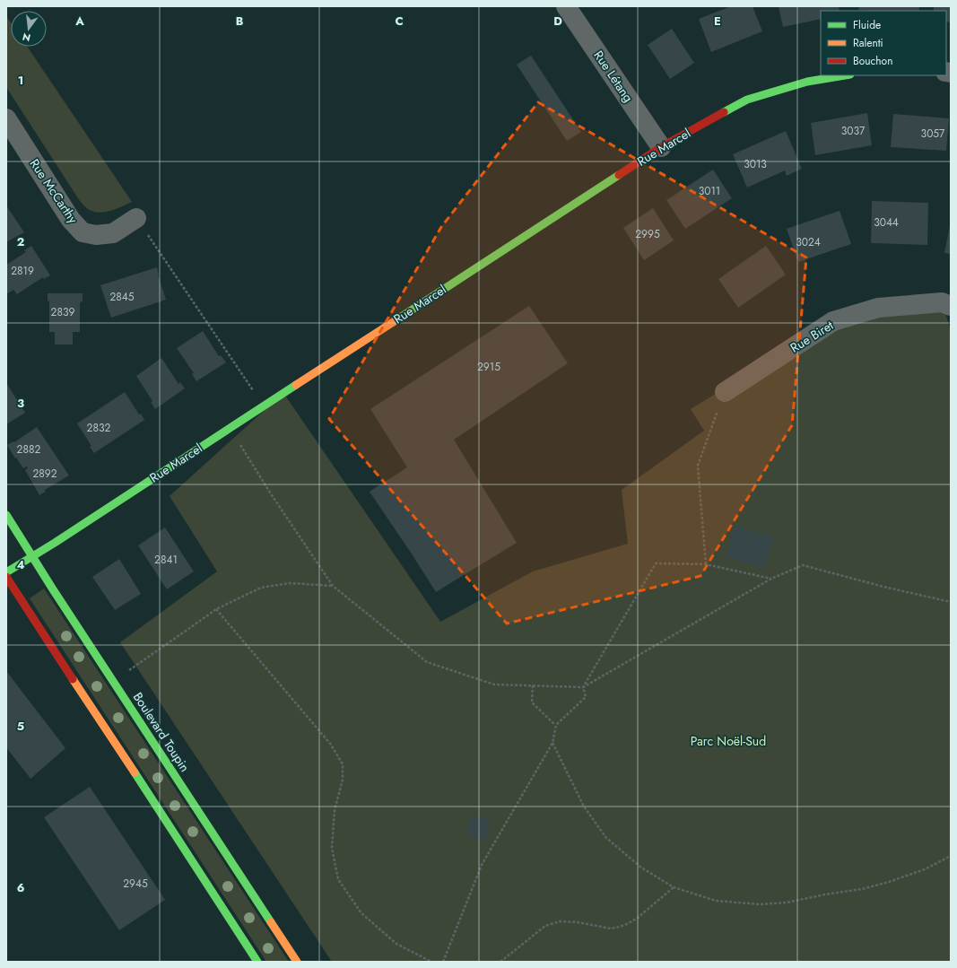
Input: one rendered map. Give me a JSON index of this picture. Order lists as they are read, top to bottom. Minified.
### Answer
{"streets":{"street":["Rue Létang","Rue Marcel","Rue McCarthy","Rue Biret","Boulevard Toupin"]},"crossings":[["Rue Létang","Rue Marcel"],["Rue Marcel","Boulevard Toupin"]],"parks":["Parc Noël-Sud"],"house_numbers":["3037","3057","3013","3011","3044","2995","3024","2819","2845","2839","2915","2832","2882","2892","2841","2945"],"legend":["Fluide","Ralenti","Bouchon"],"north":"bottom","grid":{"columns":["A","B","C","D","E"],"rows":["1","2","3","4","5","6"]}}
